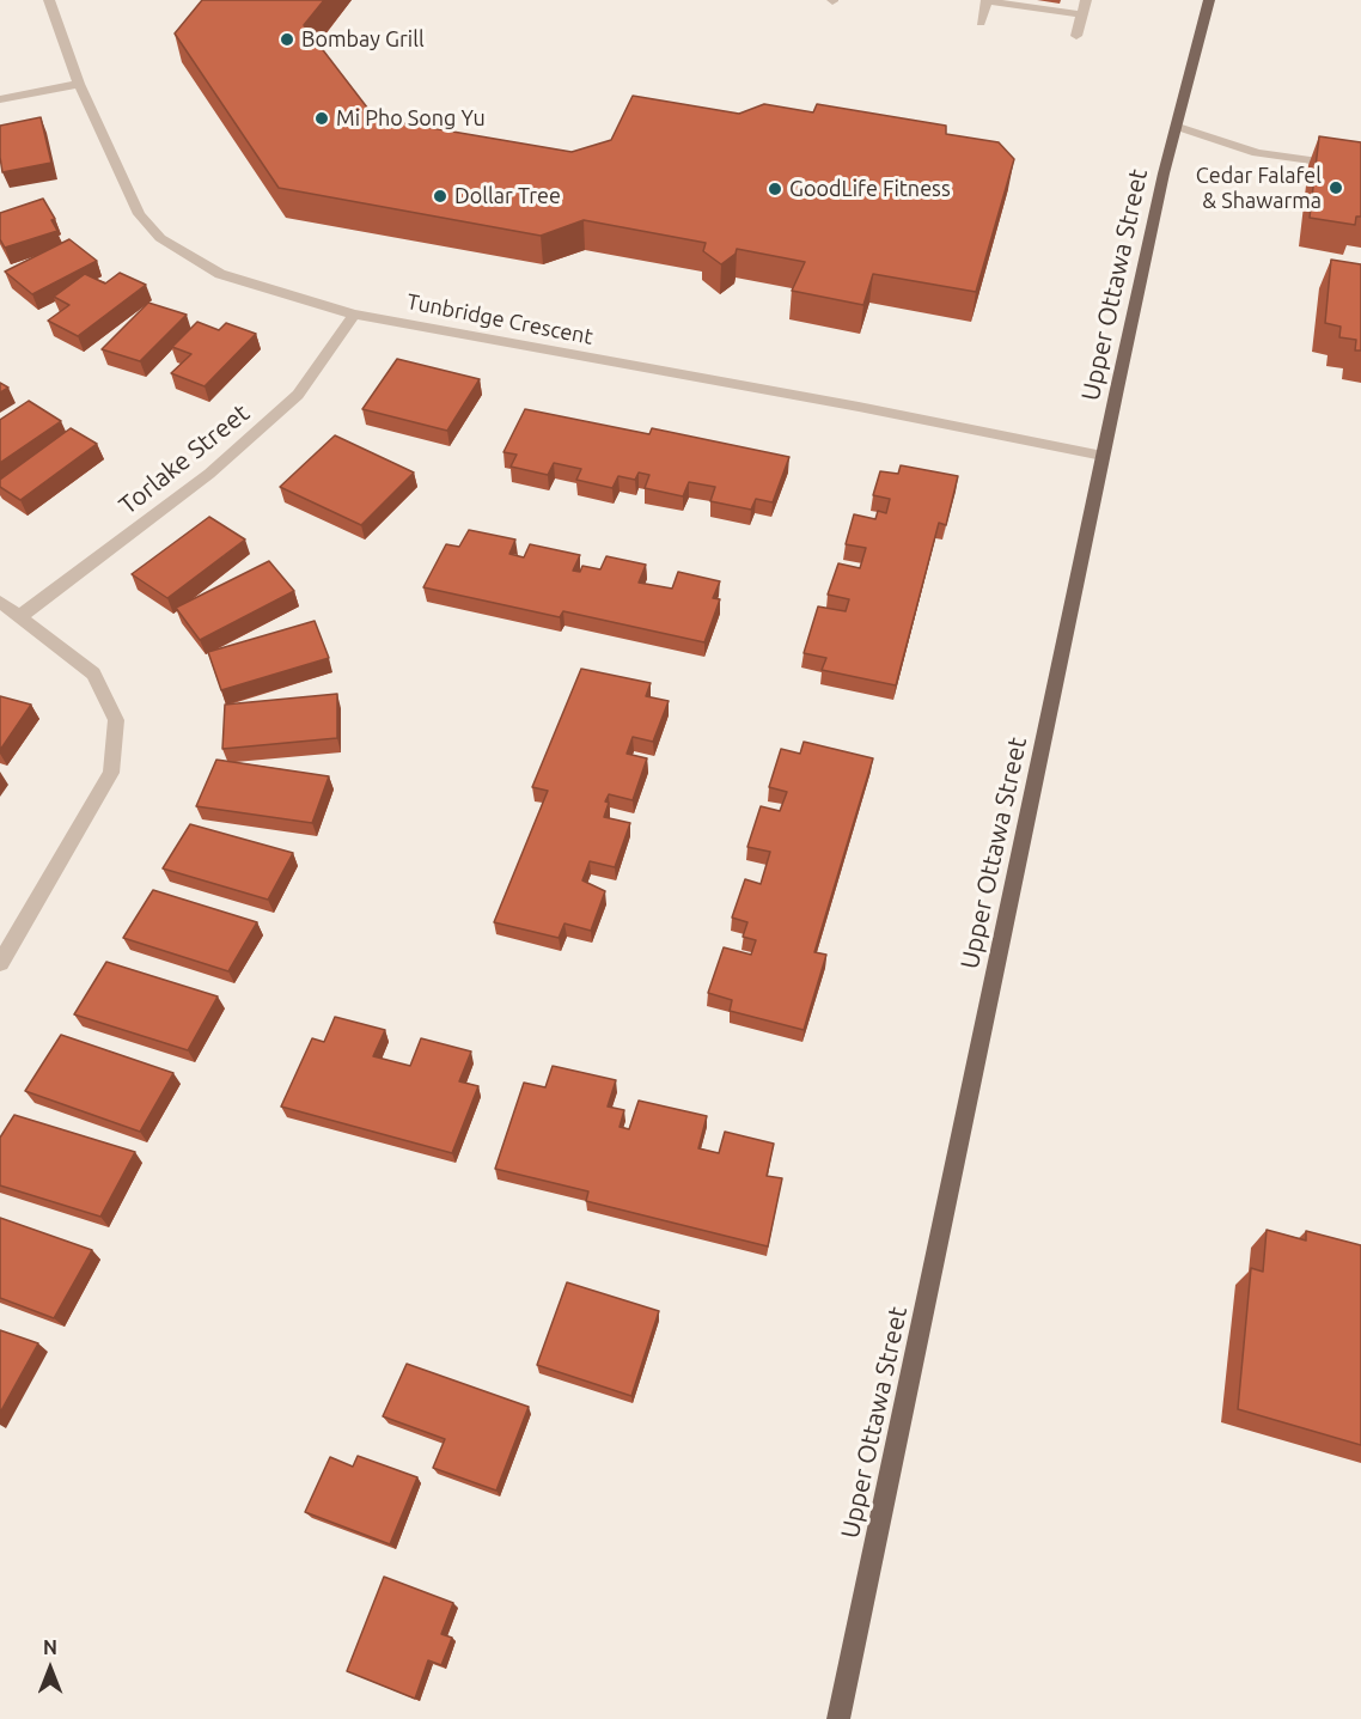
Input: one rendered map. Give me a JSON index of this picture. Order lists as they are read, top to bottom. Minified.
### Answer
{"streets":{"main road":["Upper Ottawa Street"],"street":["Tunbridge Crescent","Torlake Street"]},"crossings":[["Upper Ottawa Street","Tunbridge Crescent"],["Tunbridge Crescent","Torlake Street"]],"places":["Bombay Grill","Mi Pho Song Yu","Cedar Falafel & Shawarma","GoodLife Fitness","Dollar Tree"],"north":"top"}
